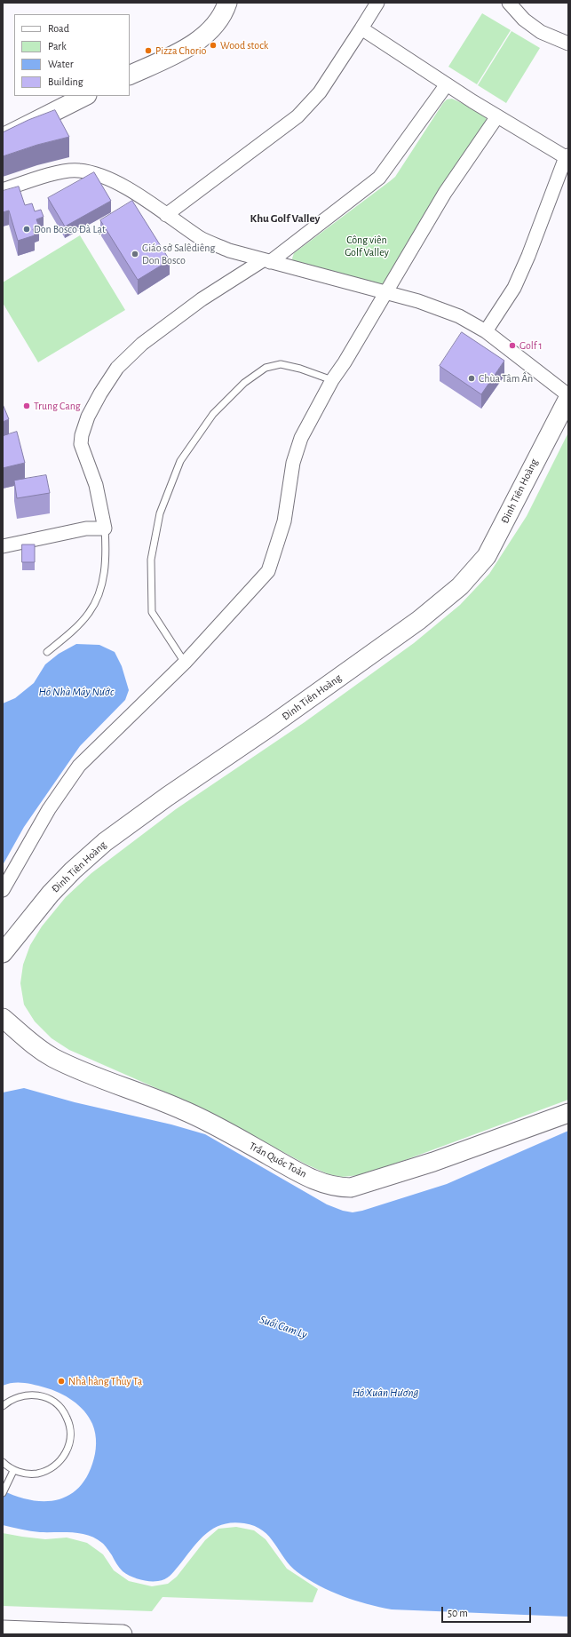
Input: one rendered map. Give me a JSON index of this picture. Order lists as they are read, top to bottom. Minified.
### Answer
{"streets":{"main road":["Đinh Tiên Hoàng","Trần Quốc Toản"]},"districts":["Khu Golf Valley"],"water":["Hồ Nhà Máy Nước","Suối Cam Ly","Hồ Xuân Hương"],"parks":["Công viên Golf Valley"],"places":["Wood stock","Pizza Chorio","Don Bosco Đà Lạt","Giáo sở Salêdiêng Don Bosco","Golf 1","Chùa Tâm Ấn","Trung Cang","Nhà hàng Thủy Tạ"],"legend":["Road","Park","Water","Building"],"scale_bar":"50 m"}
